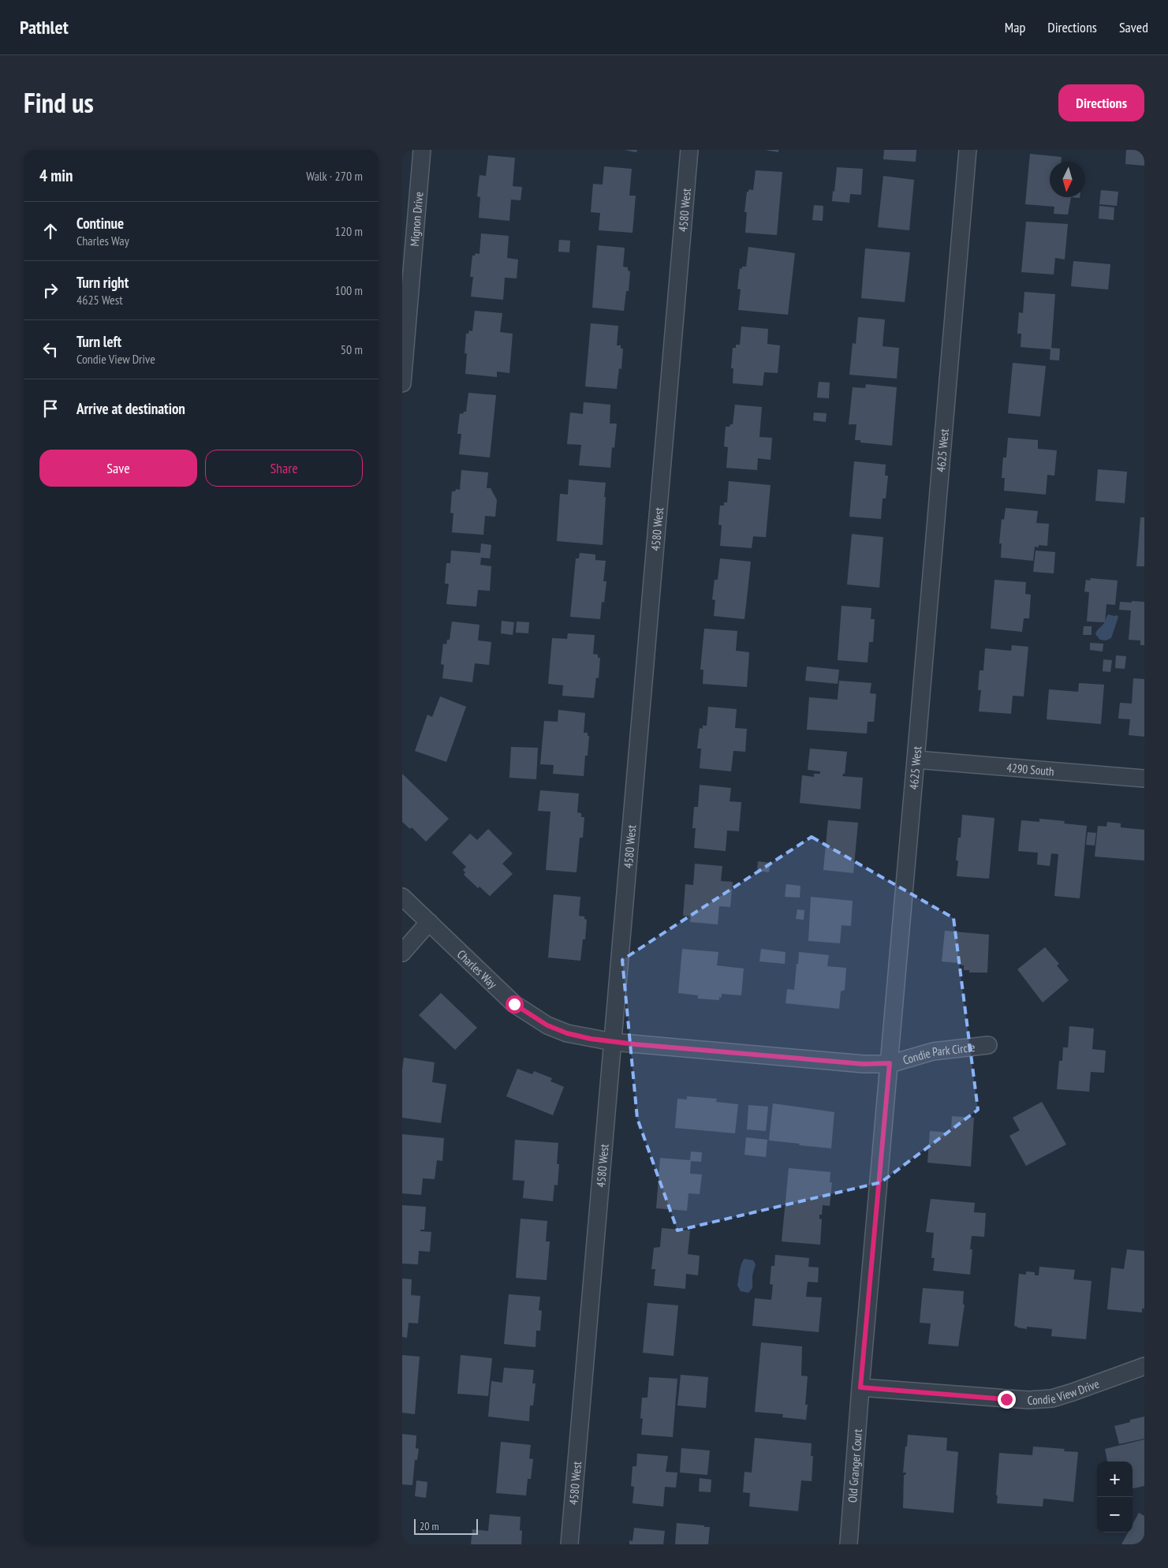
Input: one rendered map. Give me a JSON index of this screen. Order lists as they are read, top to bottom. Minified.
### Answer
{"streets":{"street":["4580 West","Mignon Drive","4625 West","4290 South","Charles Way","Condie Park Circle","Condie View Drive","Old Granger Court"]},"crossings":[["4580 West","Charles Way"],["4625 West","4290 South"],["4625 West","Charles Way"],["4625 West","Condie Park Circle"],["4625 West","Condie View Drive"],["4625 West","Old Granger Court"],["Charles Way","Condie Park Circle"],["Condie View Drive","Old Granger Court"]],"scale_bar":"20 m","north":"bottom","page":{"header":"Pathlet","nav":["Map","Directions","Saved"],"title":"Find us","buttons":["Directions",["Save","Share"]],"heading":["4 min","Walk · 270 m"],"list":[["Continue","Charles Way","120 m"],["Turn right","4625 West","100 m"],["Turn left","Condie View Drive","50 m"],"Arrive at destination"],"map_buttons":["+","−"],"scale":"20 m"}}
